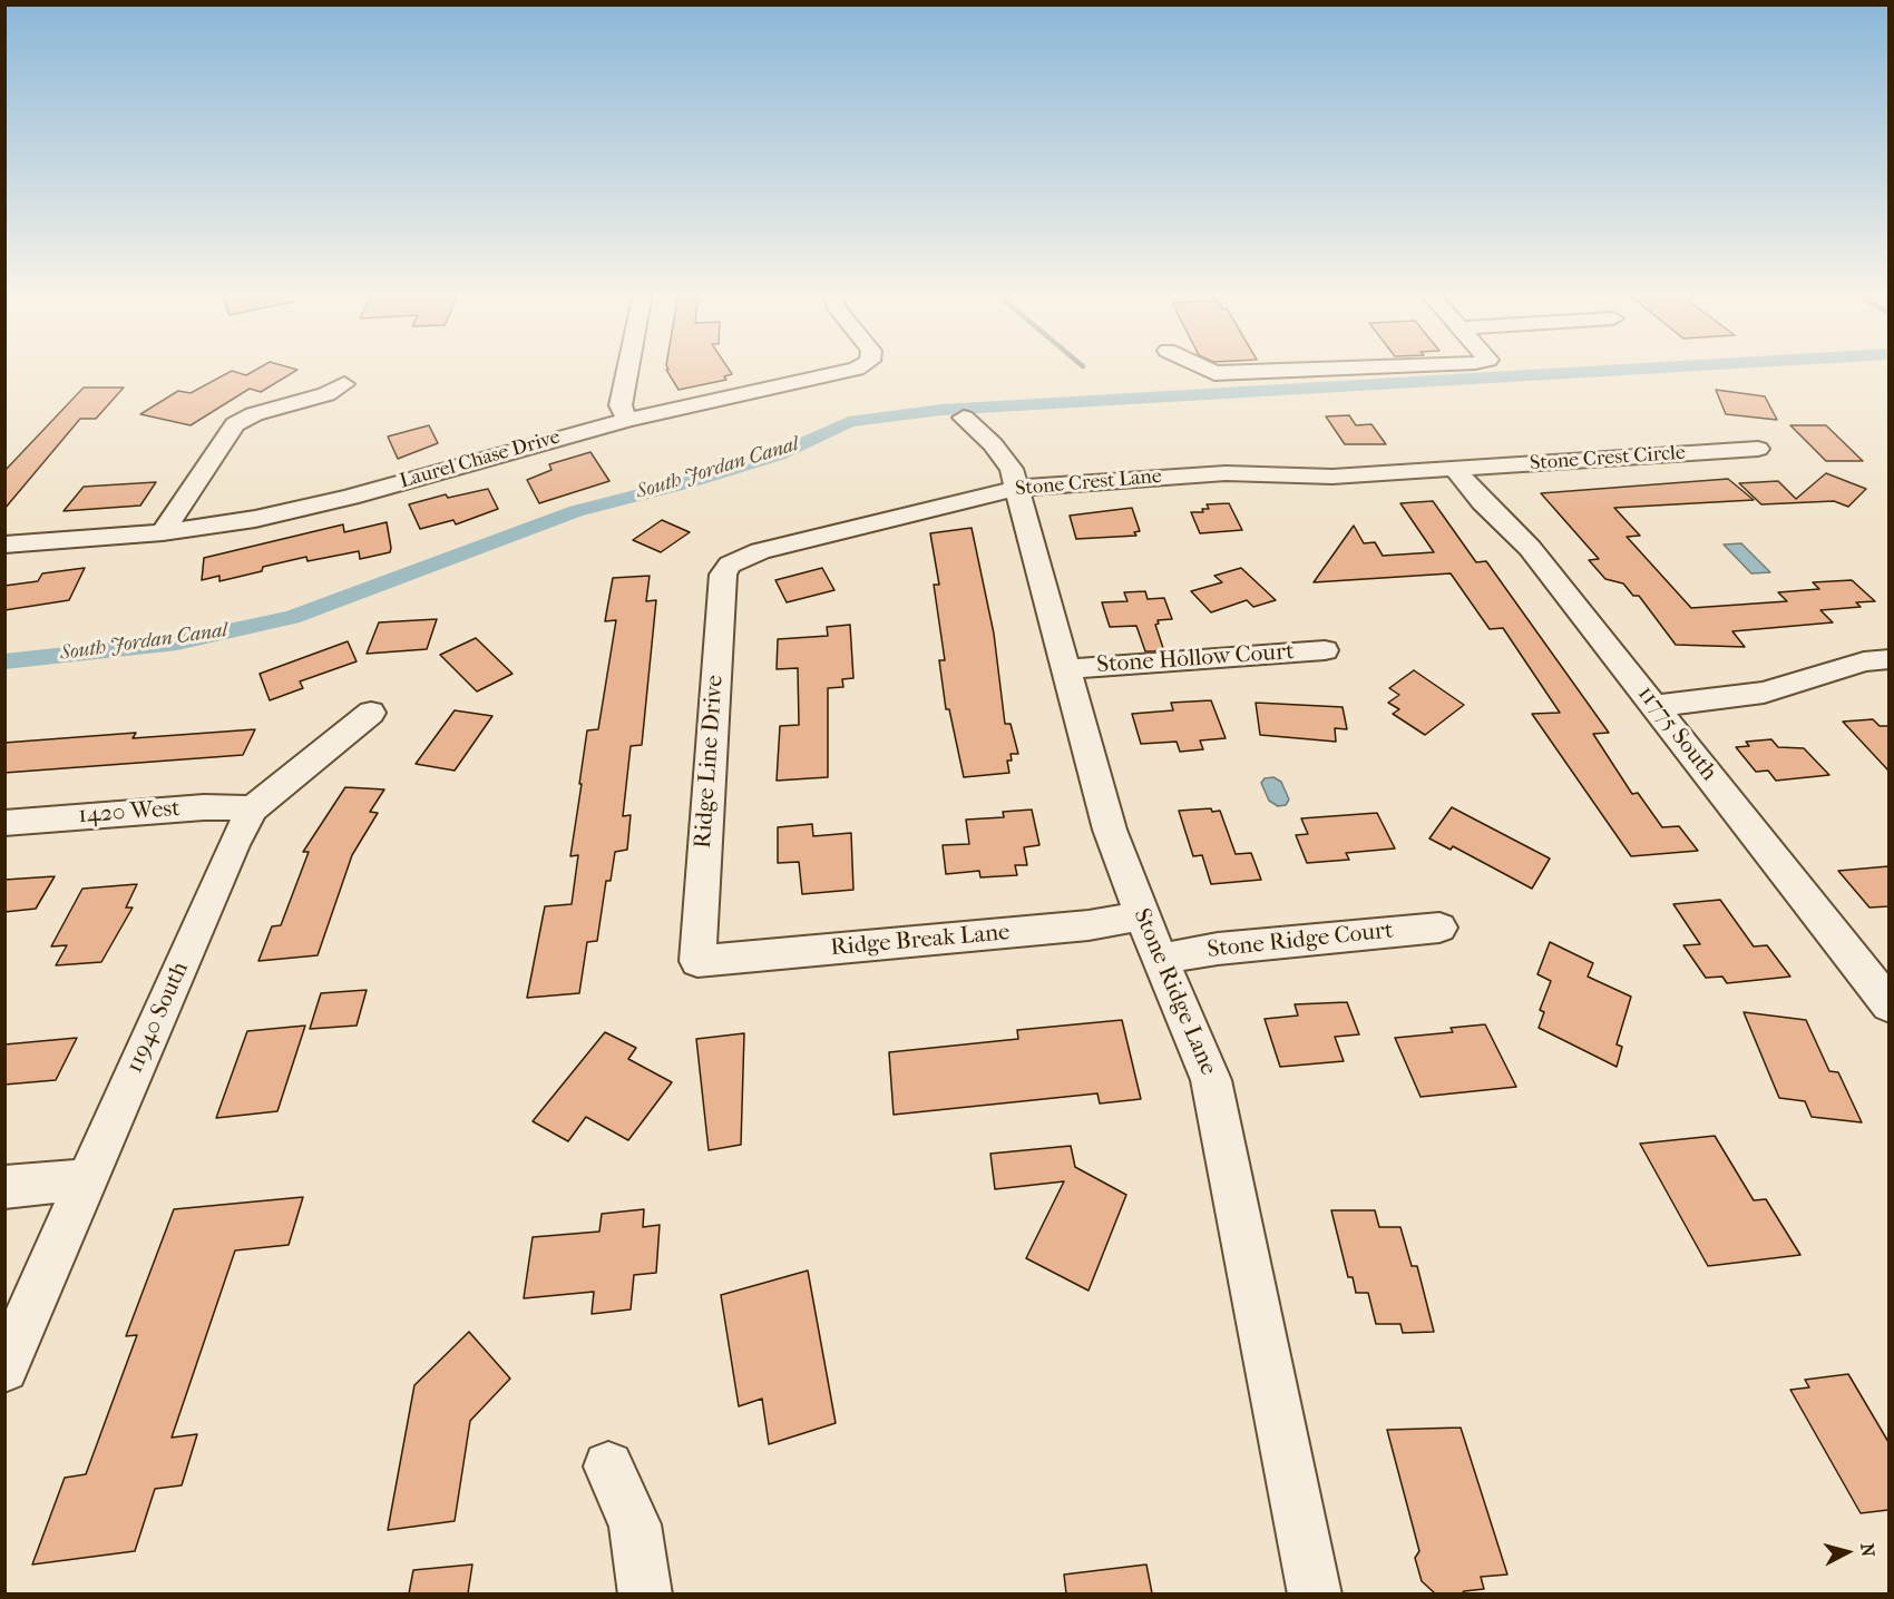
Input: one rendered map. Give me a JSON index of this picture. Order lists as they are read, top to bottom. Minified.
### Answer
{"streets":{"street":["Stone Crest Circle","Laurel Chase Drive","Stone Crest Lane","Stone Hollow Court","11775 South","Ridge Line Drive","1420 West","Ridge Break Lane","Stone Ridge Court","Stone Ridge Lane","11940 South"]},"crossings":[["Stone Crest Circle","Stone Crest Lane"],["Stone Crest Circle","11775 South"],["Stone Crest Lane","11775 South"],["Stone Crest Lane","Ridge Line Drive"],["Stone Crest Lane","Stone Ridge Lane"],["Stone Hollow Court","Stone Ridge Lane"],["Ridge Line Drive","Ridge Break Lane"],["1420 West","11940 South"],["Ridge Break Lane","Stone Ridge Lane"],["Stone Ridge Court","Stone Ridge Lane"]],"water":["South Jordan Canal"],"north":"right"}
